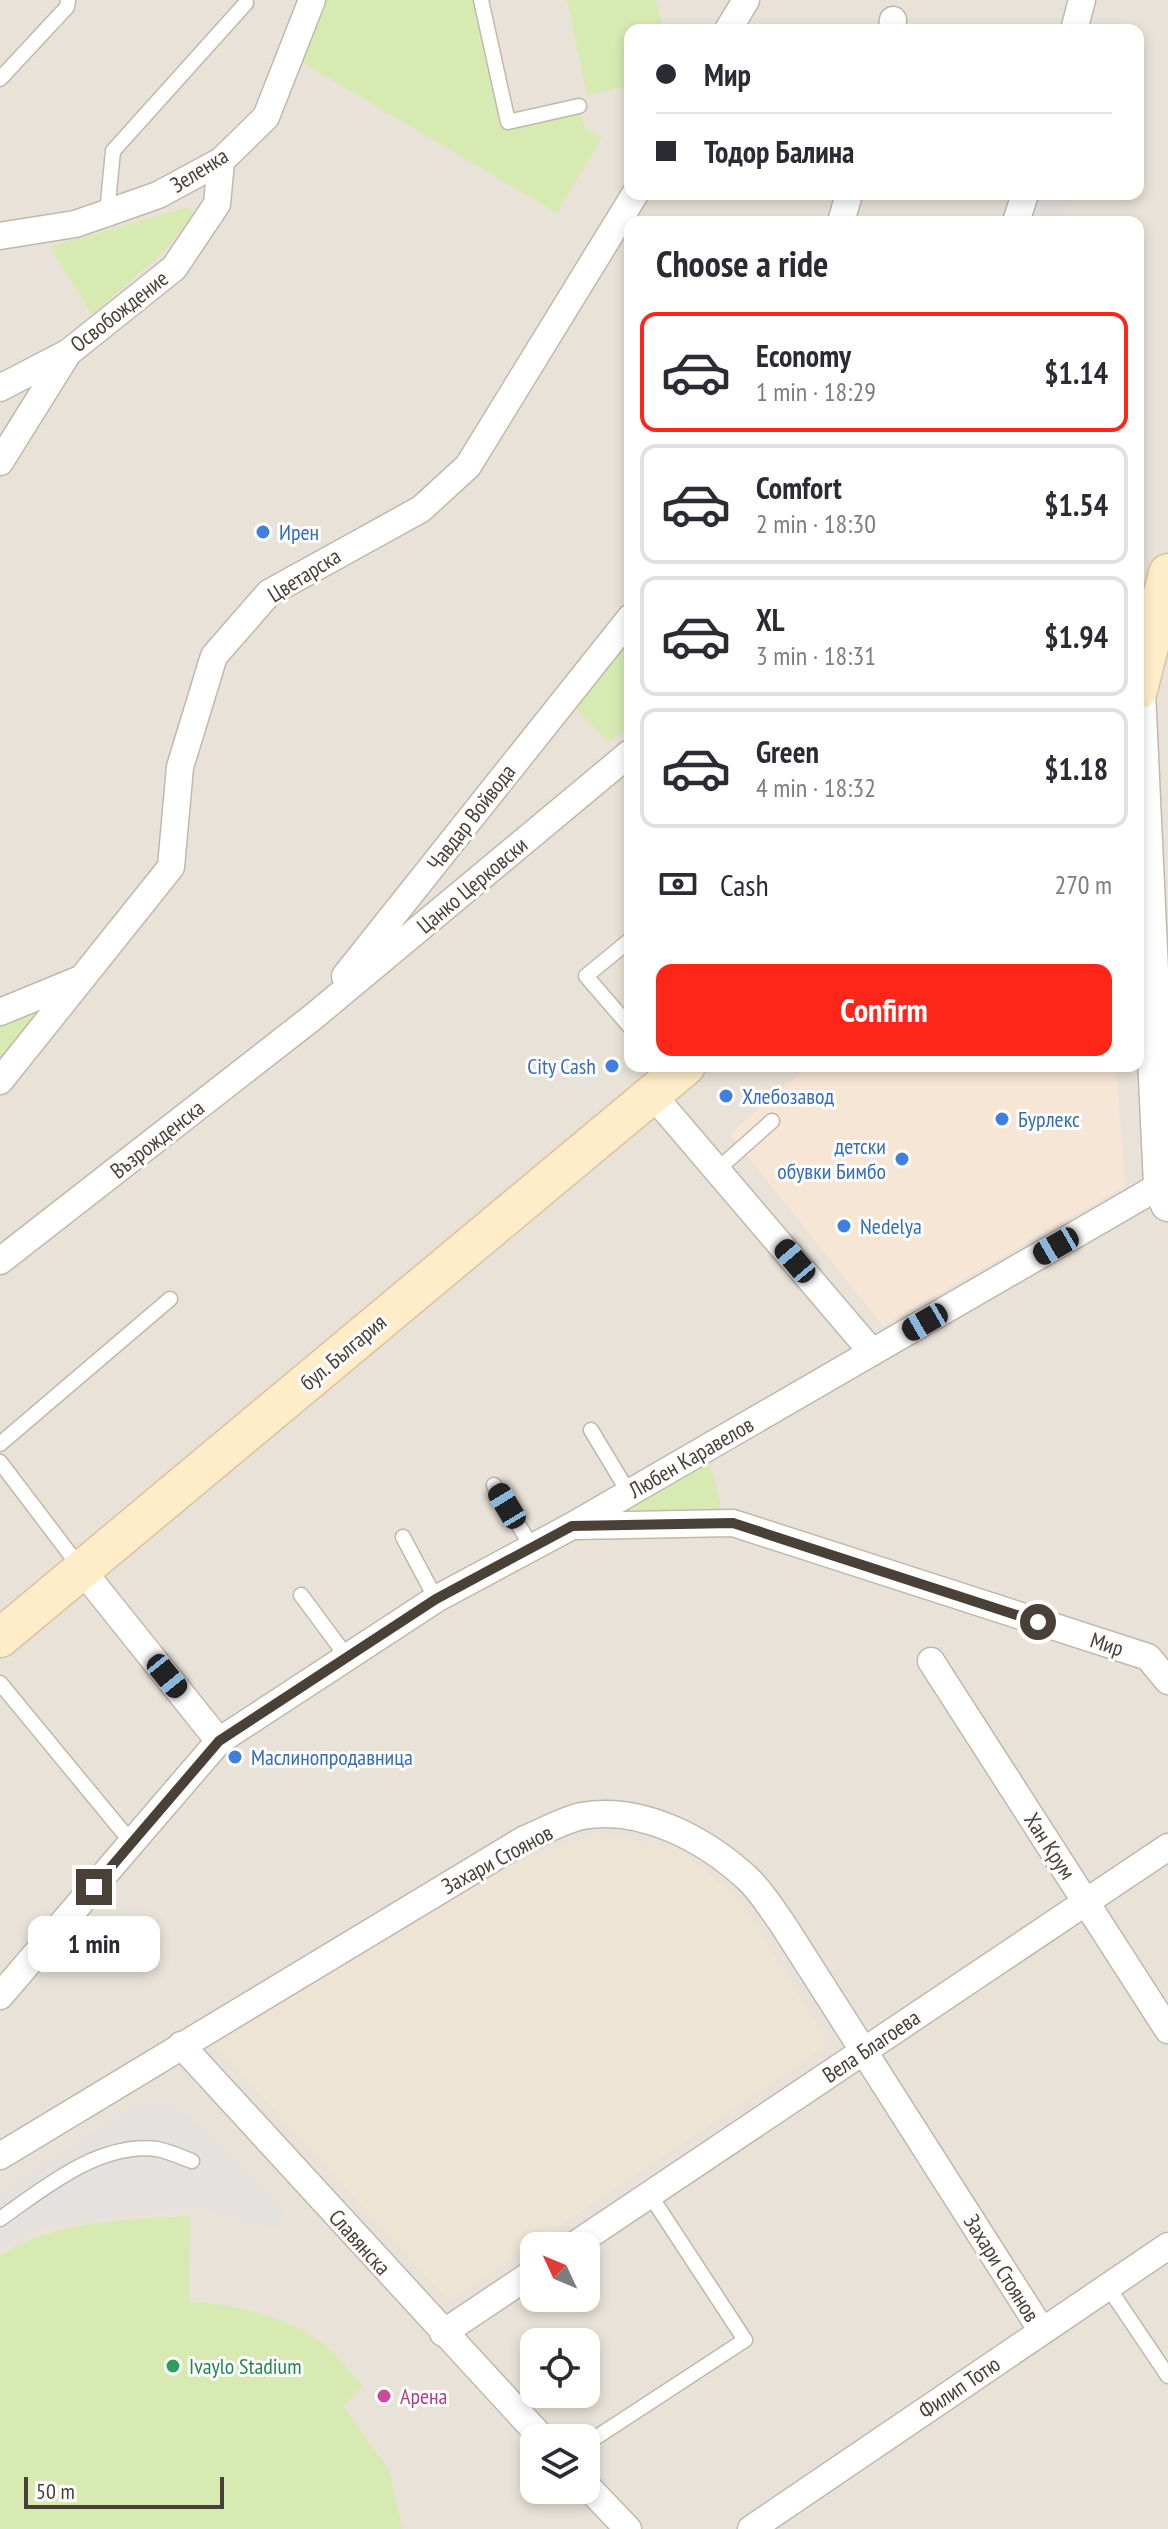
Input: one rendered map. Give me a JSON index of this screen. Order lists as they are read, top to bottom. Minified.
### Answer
{"streets":{"main road":["бул. България"],"street":["Зеленка","Освобождение","Цветарска","Чавдар Войвода","Цанко Церковски","Възрожденска","Любен Каравелов","Мир","Хан Крум","Захари Стоянов","Вела Благоева","Славянска","Филип Тотю"]},"crossings":[["Зеленка","Освобождение"],["Чавдар Войвода","Цанко Церковски"],["Чавдар Войвода","Възрожденска"],["Цанко Церковски","Възрожденска"],["Любен Каравелов","Мир"],["Хан Крум","Вела Благоева"],["Захари Стоянов","Вела Благоева"],["Захари Стоянов","Славянска"],["Захари Стоянов","Филип Тотю"]],"places":["Ирен","City Cash","Хлебозавод","Бурлекс","детски обувки Бимбо","Nedelya","Маслинопродавница","Ivaylo Stadium","Арена"],"scale_bar":"50 m","north":"top left","page":{"banner":["Мир","Тодор Балина"],"heading":"Choose a ride","list":[{"name":"Economy","note":"1 min · 18:29","value":"$1.14"},{"name":"Comfort","note":"2 min · 18:30","value":"$1.54"},{"name":"XL","note":"3 min · 18:31","value":"$1.94"},{"name":"Green","note":"4 min · 18:32","value":"$1.18"}],"pay":["Cash","270 m"],"buttons":"Confirm","bubble":"1 min","scale":"50 m"}}
